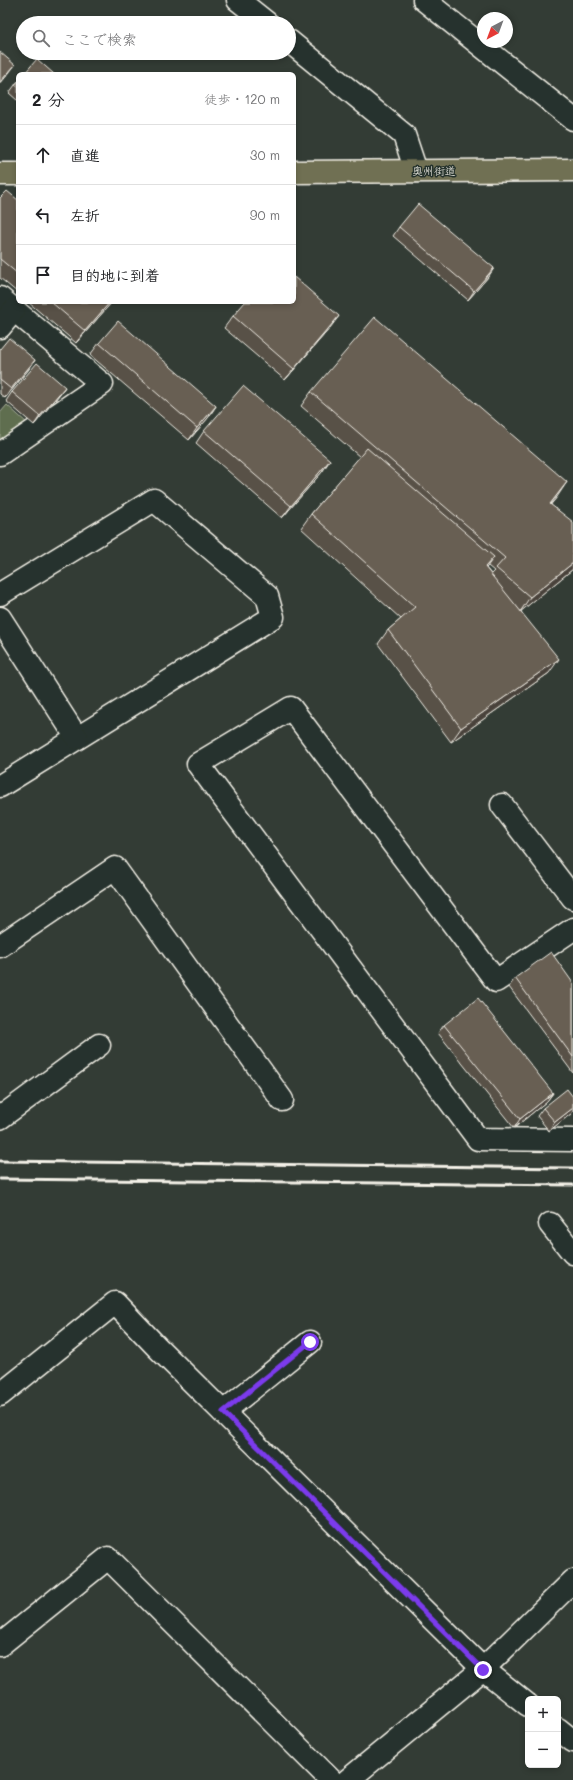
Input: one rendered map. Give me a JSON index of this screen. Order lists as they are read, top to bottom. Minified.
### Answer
{"streets":{"highway":["奥州街道"]},"north":"bottom left","page":{"search":"ここで検索","heading":["2 分","徒歩 · 120 m"],"list":[["直進","30 m"],["左折","90 m"],"目的地に到着"],"map_buttons":["+","−"]}}
